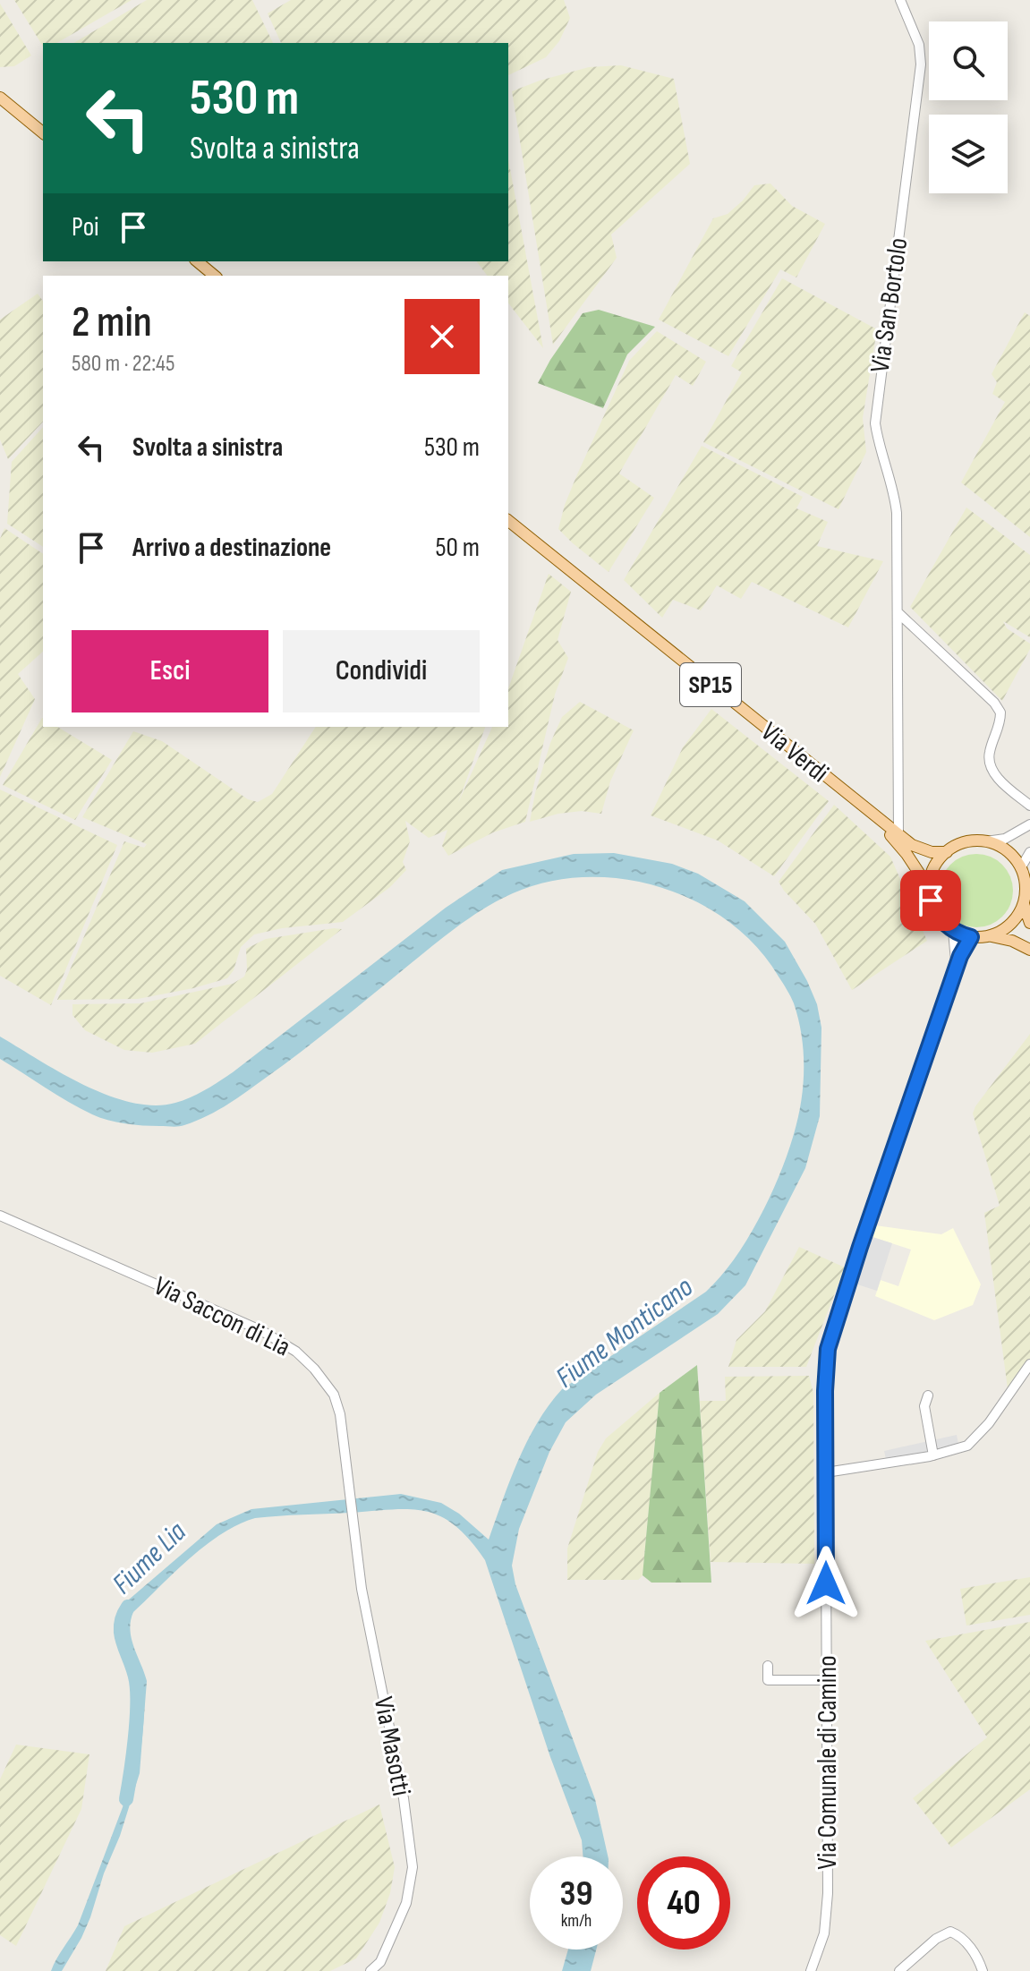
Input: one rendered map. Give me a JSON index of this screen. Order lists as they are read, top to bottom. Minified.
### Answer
{"streets":{"main road":["SP15","Via Verdi"],"street":["Via San Bortolo","Via Saccon di Lia","Via Masotti","Via Comunale di Camino"]},"crossings":[["Via San Bortolo","SP15"],["SP15","Via Verdi"],["SP15","Via Comunale di Camino"],["Via Saccon di Lia","Via Masotti"]],"water":["Fiume Monticano","Fiume Lia"],"page":{"turn":["530 m","Svolta a sinistra"],"then":"Poi","heading":["2 min","580 m · 22:45"],"list":[{"name":"Svolta a sinistra","value":"530 m"},{"name":"Arrivo a destinazione","value":"50 m"}],"buttons":["Esci","Condividi"],"speed":"39 km/h","limit":"40"}}
